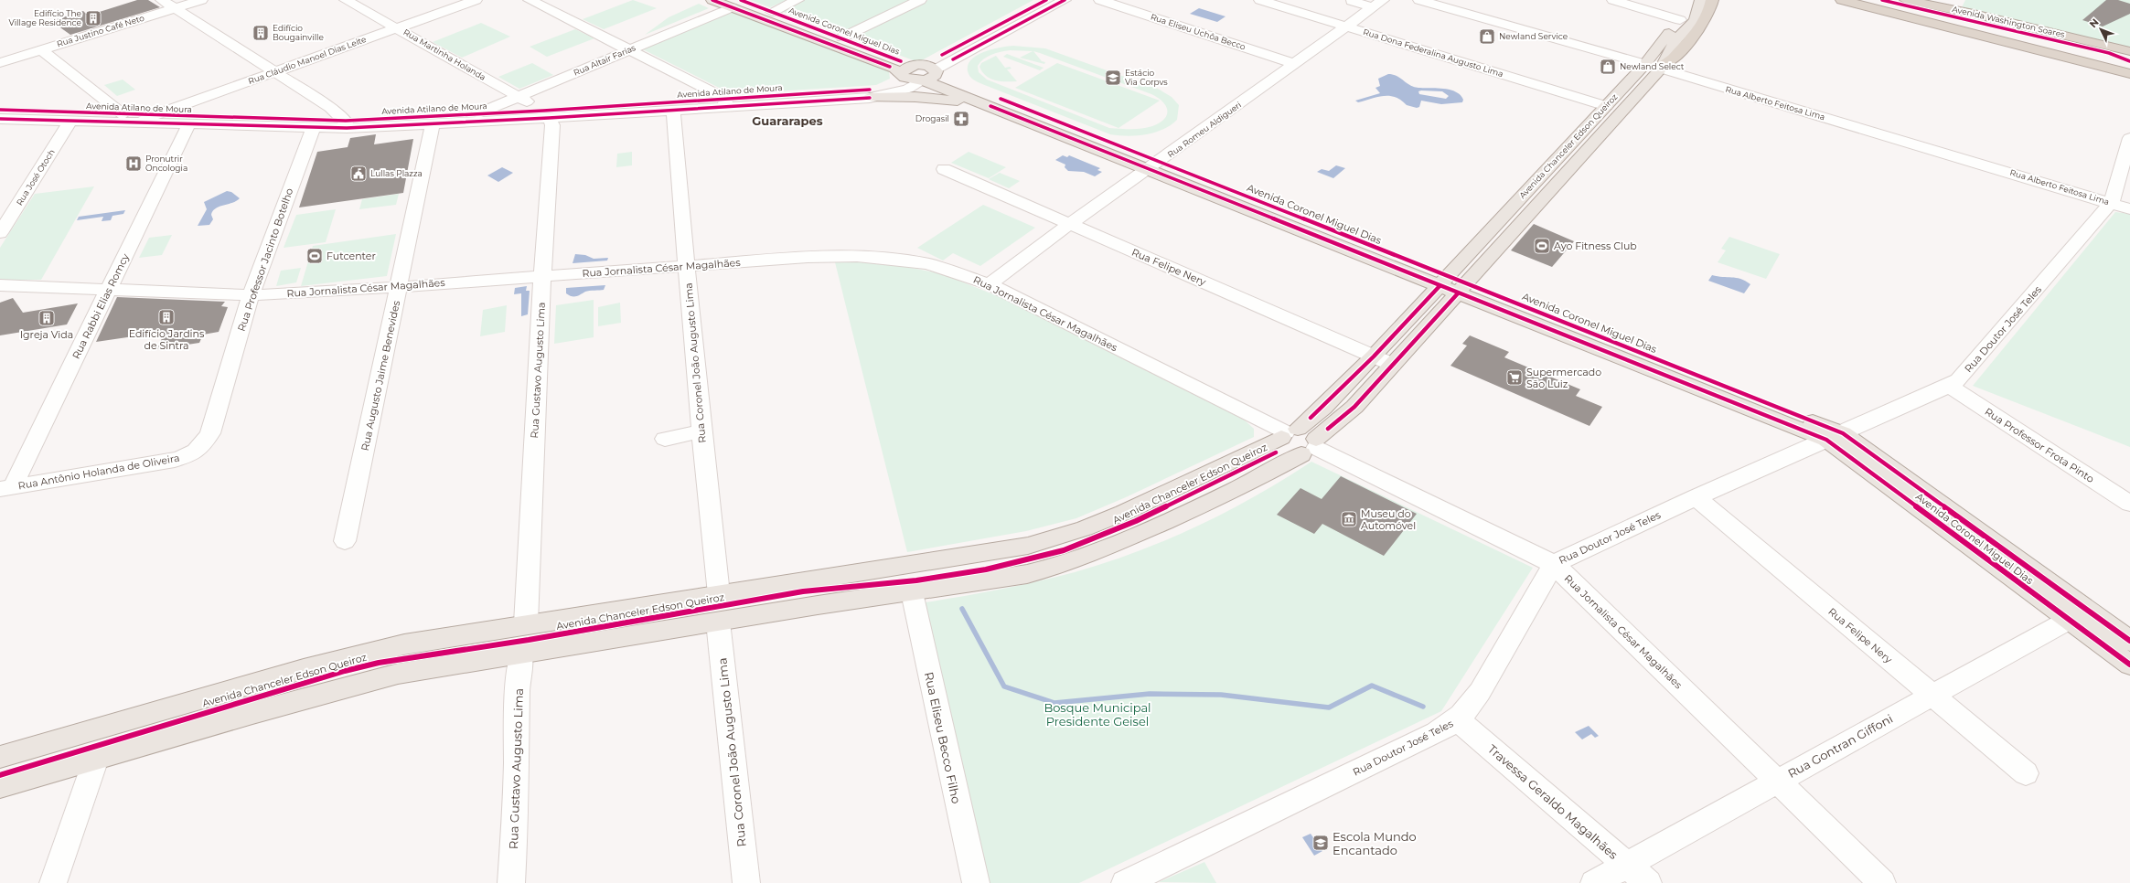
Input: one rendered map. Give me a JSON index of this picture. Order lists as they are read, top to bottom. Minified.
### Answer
{"streets":{"highway":["Avenida Washington Soares"],"main road":["Avenida Coronel Miguel Dias","Avenida Chanceler Edson Queiroz"],"street":["Rua Justino Café Neto","Rua Eliseu Uchôa Becco","Rua Dona Federalina Augusto Lima","Rua Martinha Holanda","Rua Cláudio Manoel Dias Leite","Rua Altair Farias","Avenida Atilano de Moura","Rua Alberto Feitosa Lima","Rua Romeu Aldigueri","Rua José Otoch","Rua Professor Jacinto Botelho","Rua Felipe Nery","Rua Jornalista César Magalhães","Rua Rabbi Elias Romcy","Rua Doutor José Teles","Rua Coronel João Augusto Lima","Rua Gustavo Augusto Lima","Rua Augusto Jaime Benevides","Rua Professor Frota Pinto","Rua Antônio Holanda de Oliveira","Rua Eliseu Becco Filho","Rua Gontran Giffoni","Travessa Geraldo Magalhães"]},"crossings":[["Avenida Coronel Miguel Dias","Rua Altair Farias"],["Avenida Coronel Miguel Dias","Avenida Atilano de Moura"],["Avenida Coronel Miguel Dias","Rua Romeu Aldigueri"],["Avenida Coronel Miguel Dias","Avenida Chanceler Edson Queiroz"],["Avenida Coronel Miguel Dias","Rua Doutor José Teles"],["Avenida Coronel Miguel Dias","Rua Gontran Giffoni"],["Rua Eliseu Uchôa Becco","Rua Romeu Aldigueri"],["Rua Dona Federalina Augusto Lima","Rua Romeu Aldigueri"],["Rua Dona Federalina Augusto Lima","Avenida Chanceler Edson Queiroz"],["Rua Martinha Holanda","Rua Cláudio Manoel Dias Leite"],["Rua Martinha Holanda","Rua Altair Farias"],["Rua Martinha Holanda","Avenida Atilano de Moura"],["Rua Martinha Holanda","Rua Gustavo Augusto Lima"],["Rua Cláudio Manoel Dias Leite","Avenida Atilano de Moura"],["Rua Altair Farias","Avenida Atilano de Moura"],["Avenida Atilano de Moura","Rua José Otoch"],["Avenida Atilano de Moura","Rua Professor Jacinto Botelho"],["Avenida Atilano de Moura","Rua Rabbi Elias Romcy"],["Avenida Atilano de Moura","Rua Coronel João Augusto Lima"],["Avenida Atilano de Moura","Rua Gustavo Augusto Lima"],["Avenida Atilano de Moura","Rua Augusto Jaime Benevides"],["Rua Alberto Feitosa Lima","Avenida Chanceler Edson Queiroz"],["Rua Alberto Feitosa Lima","Rua Doutor José Teles"],["Rua Romeu Aldigueri","Rua Felipe Nery"],["Rua Romeu Aldigueri","Rua Jornalista César Magalhães"],["Avenida Chanceler Edson Queiroz","Rua Felipe Nery"],["Avenida Chanceler Edson Queiroz","Rua Jornalista César Magalhães"],["Avenida Chanceler Edson Queiroz","Rua Coronel João Augusto Lima"],["Avenida Chanceler Edson Queiroz","Rua Gustavo Augusto Lima"],["Avenida Chanceler Edson Queiroz","Rua Eliseu Becco Filho"],["Rua Professor Jacinto Botelho","Rua Jornalista César Magalhães"],["Rua Professor Jacinto Botelho","Rua Antônio Holanda de Oliveira"],["Rua Felipe Nery","Rua Doutor José Teles"],["Rua Felipe Nery","Rua Gontran Giffoni"],["Rua Jornalista César Magalhães","Rua Rabbi Elias Romcy"],["Rua Jornalista César Magalhães","Rua Doutor José Teles"],["Rua Jornalista César Magalhães","Rua Coronel João Augusto Lima"],["Rua Jornalista César Magalhães","Rua Gustavo Augusto Lima"],["Rua Jornalista César Magalhães","Rua Augusto Jaime Benevides"],["Rua Jornalista César Magalhães","Rua Gontran Giffoni"],["Rua Rabbi Elias Romcy","Rua Antônio Holanda de Oliveira"],["Rua Doutor José Teles","Rua Professor Frota Pinto"],["Rua Doutor José Teles","Travessa Geraldo Magalhães"],["Rua Gontran Giffoni","Travessa Geraldo Magalhães"]],"districts":["Guararapes"],"parks":["Bosque Municipal Presidente Geisel"],"places":{"building":["Edifício The Village Residence","Edifício Bougainville","Edifício Jardins de Sintra","Igreja Vida"],"shop":["Newland Service","Newland Select"],"school or university":["Estácio Via Corpvs","Escola Mundo Encantado"],"pharmacy":["Drogasil"],"hospital":["Pronutrir Oncologia"],"public building":["Lullas Plazza"],"sports":["Ayo Fitness Club","Futcenter"],"supermarket":["Supermercado São Luiz"],"museum":["Museu do Automóvel"]},"north":"top left"}
